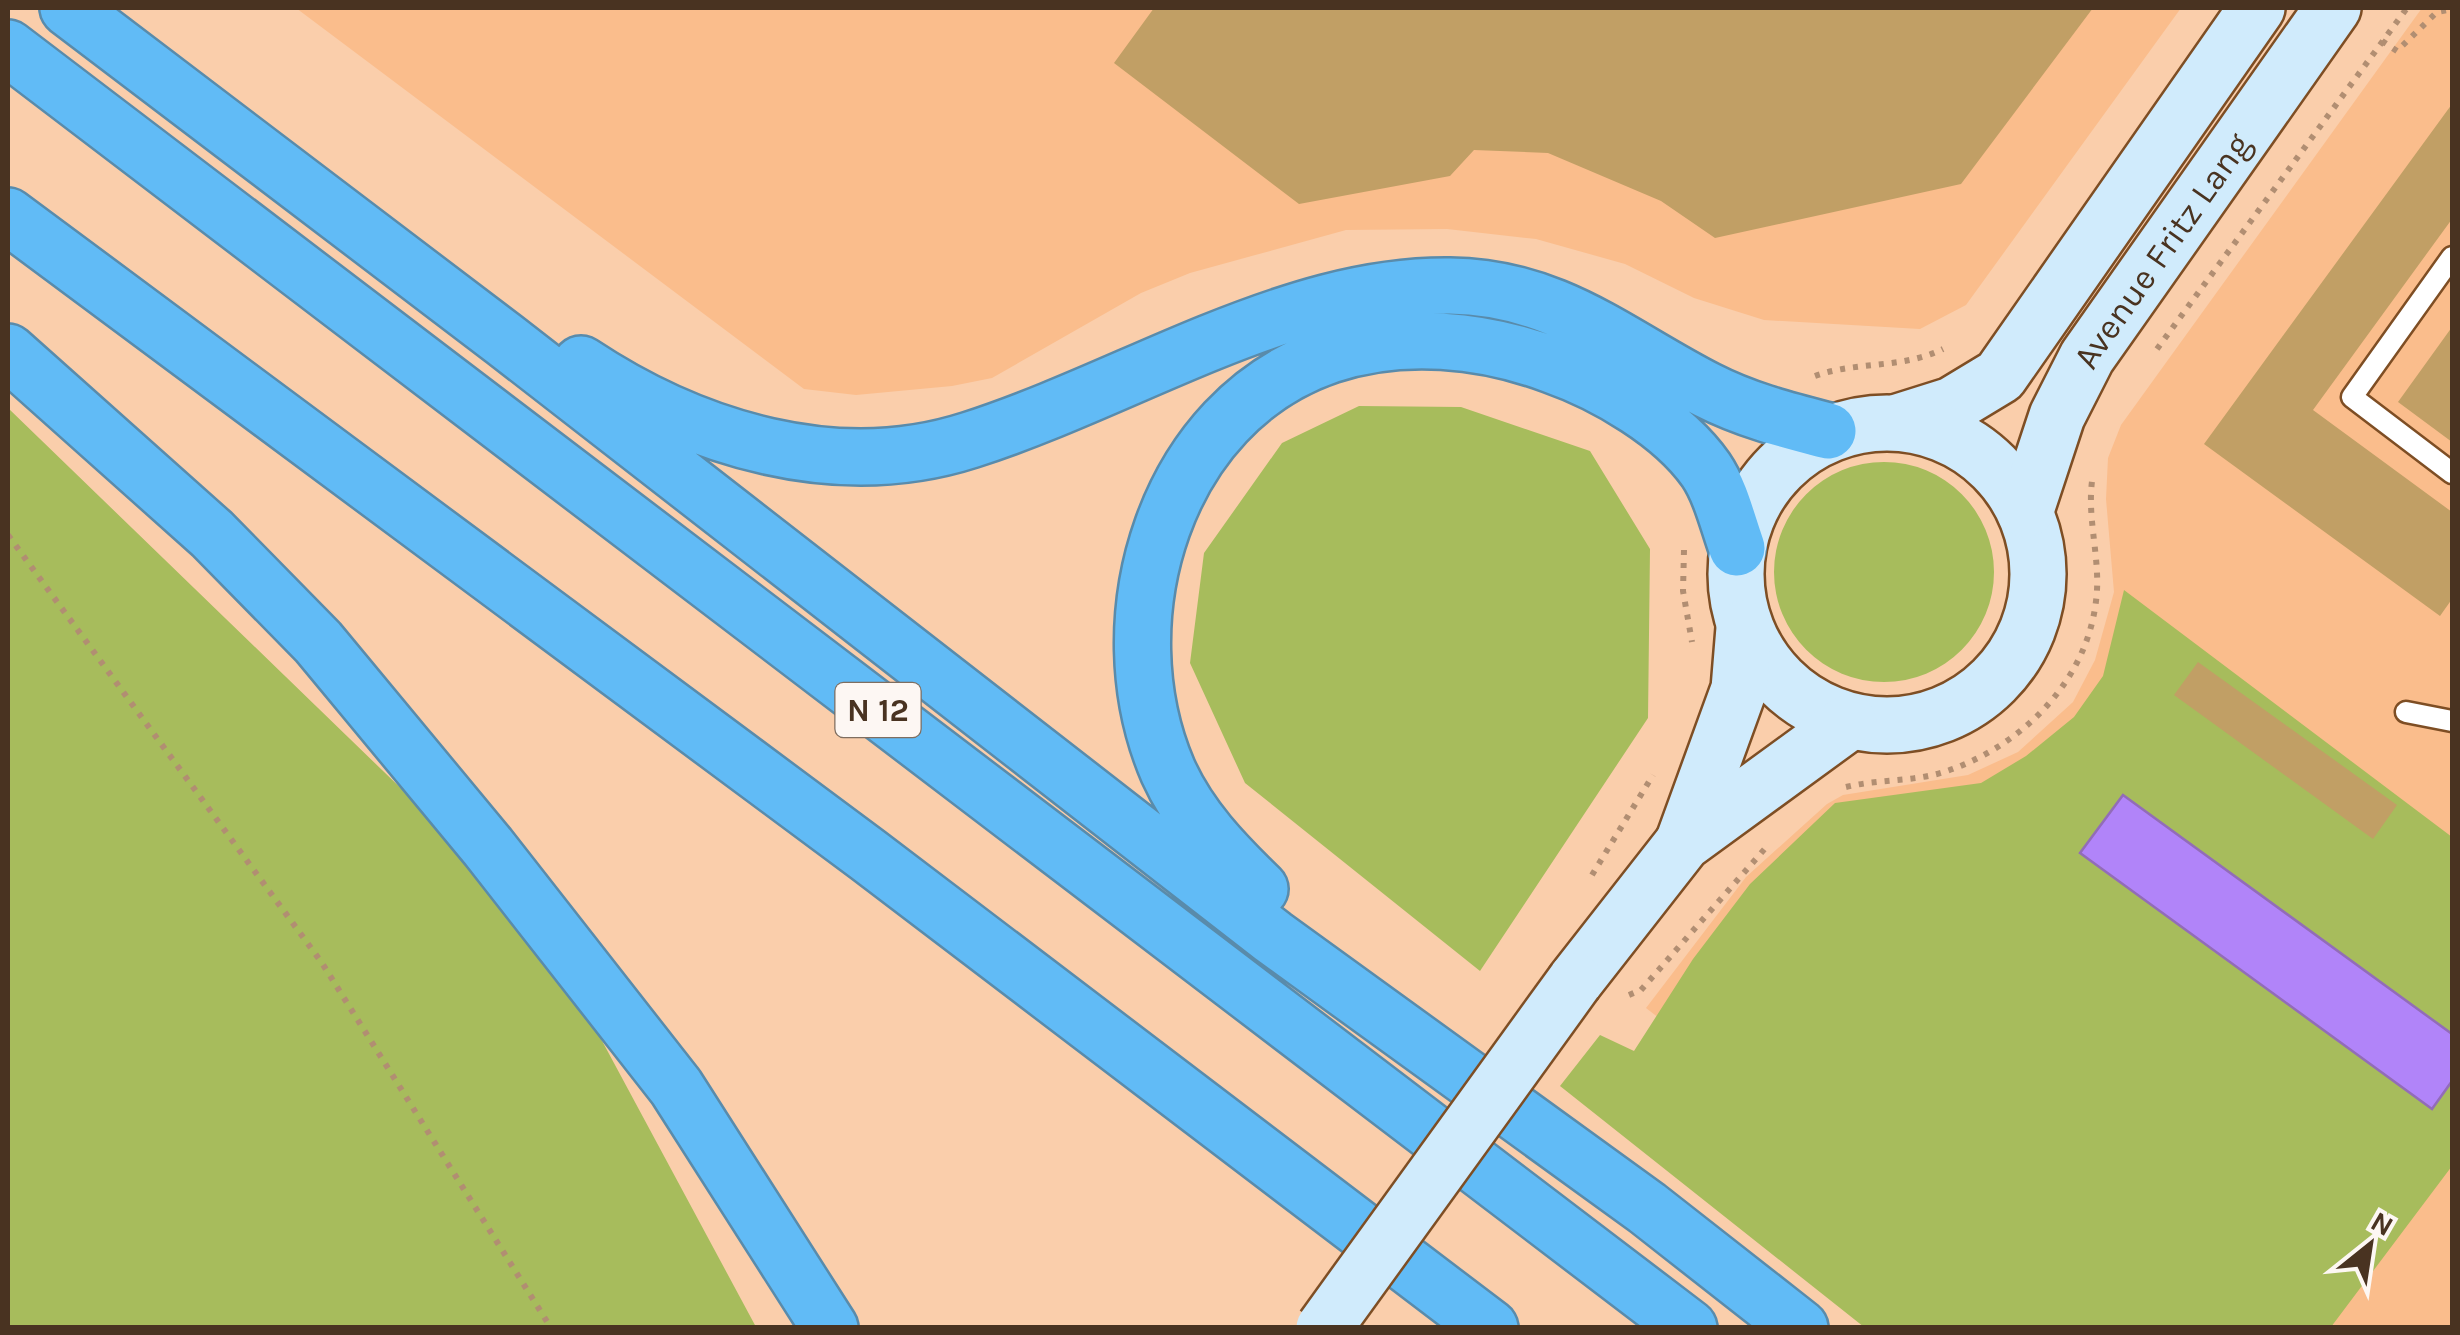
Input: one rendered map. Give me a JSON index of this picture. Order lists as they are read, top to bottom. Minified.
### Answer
{"streets":{"highway":["N 12"],"street":["Avenue Fritz Lang"]},"north":"top right"}
